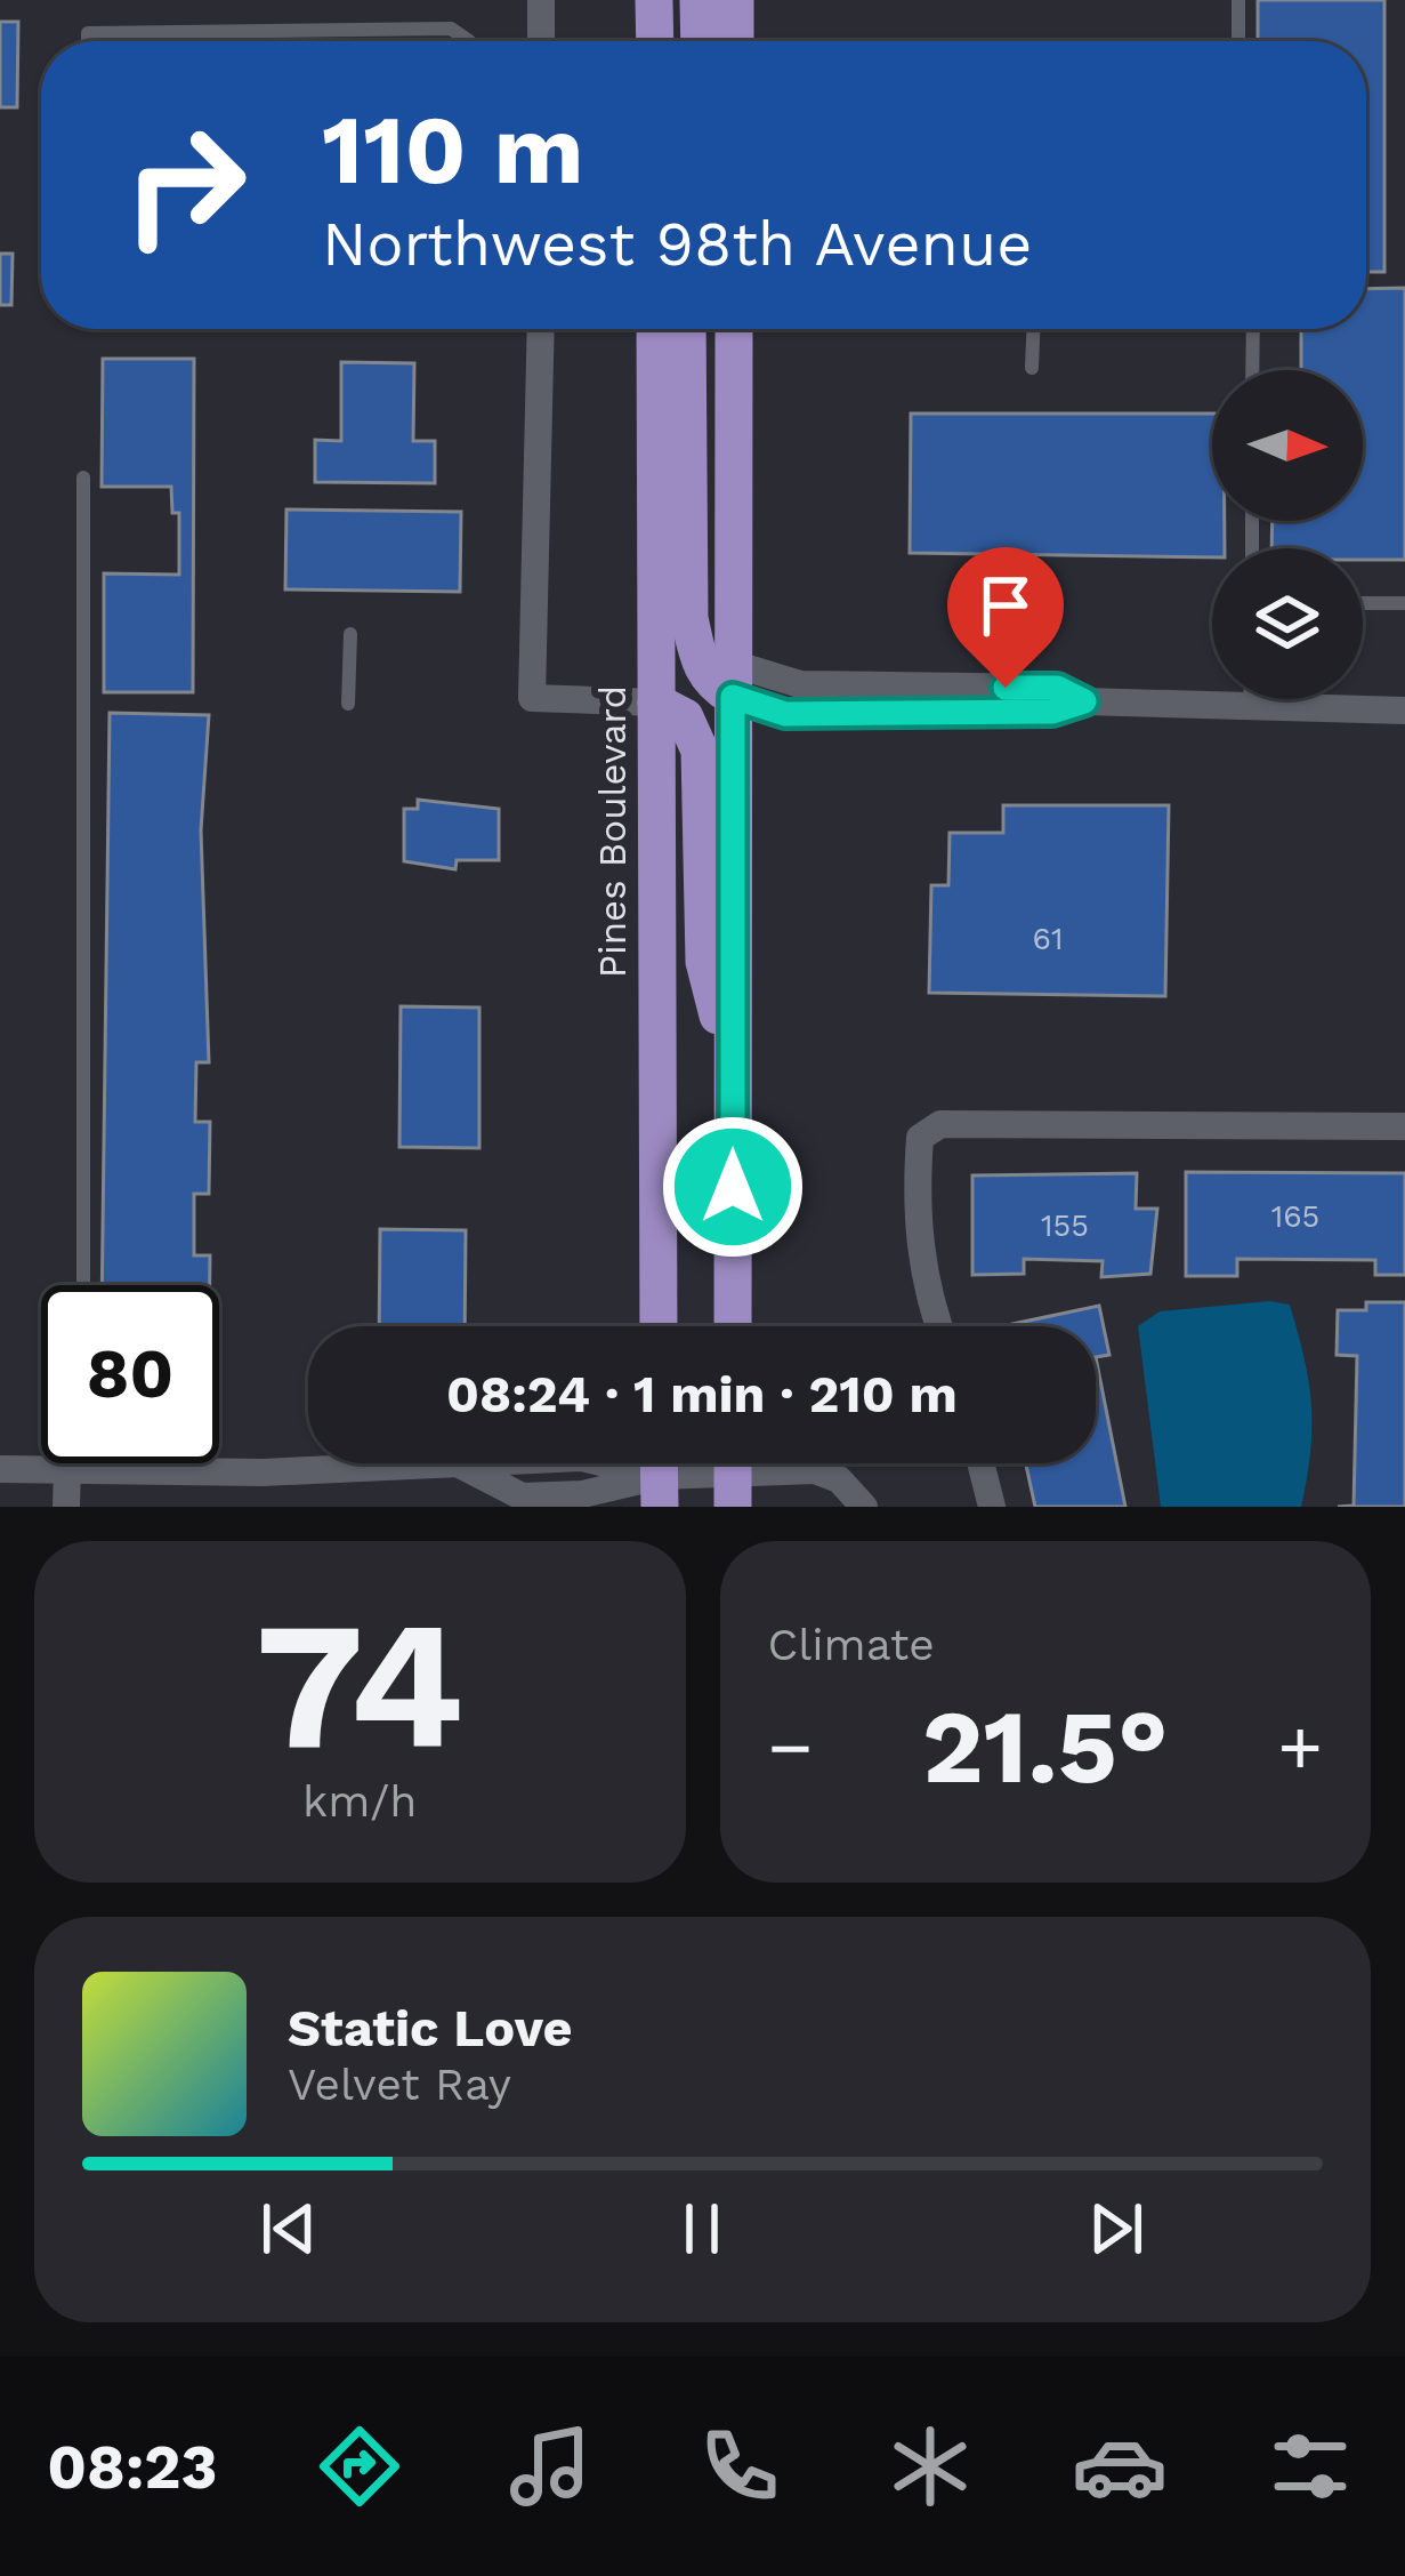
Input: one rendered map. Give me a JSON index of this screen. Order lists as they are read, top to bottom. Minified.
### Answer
{"streets":{"highway":["Pines Boulevard"]},"house_numbers":["61","165","155"],"north":"right","page":{"turn":["110 m","Northwest 98th Avenue"],"limit":"80","trip":"08:24 · 1 min · 210 m","tile":[["74","km/h"],"Climate"],"heat":["−","21.5°","+"],"song":["Static Love","Velvet Ray"],"tabs":"08:23"}}
